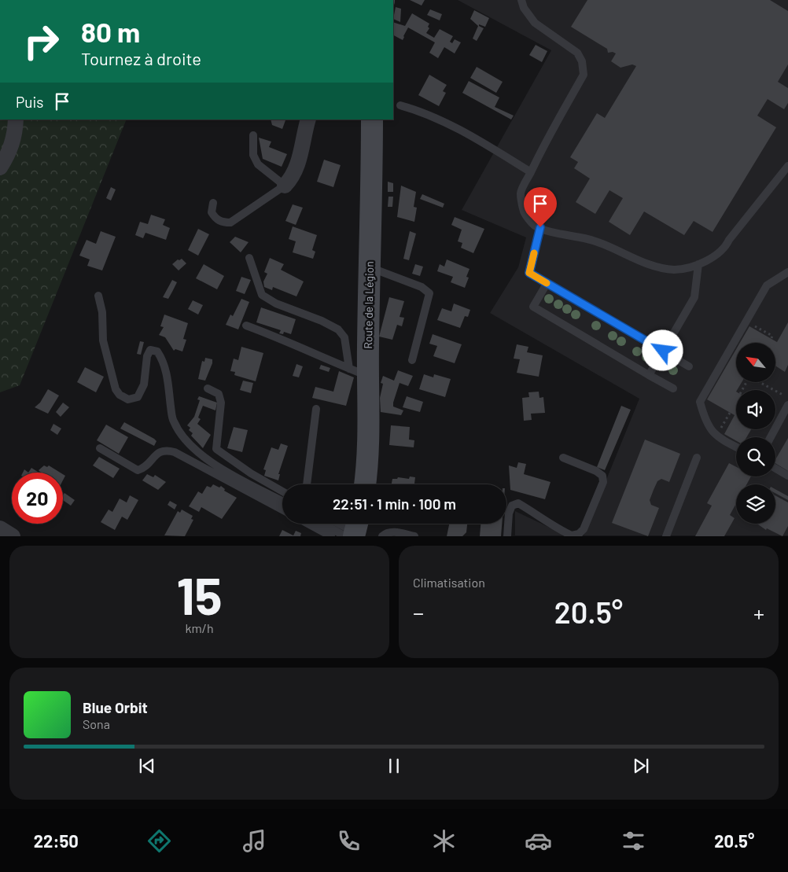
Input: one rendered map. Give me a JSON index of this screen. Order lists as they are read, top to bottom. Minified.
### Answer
{"streets":{"main road":["Route de la Légion"]},"north":"top left","page":{"turn":["80 m","Tournez à droite"],"then":"Puis","limit":"20","trip":"22:51 · 1 min · 100 m","tile":[["15","km/h"],"Climatisation"],"heat":["−","20.5°","+"],"song":["Blue Orbit","Sona"],"tabs":["22:50","20.5°"]}}
